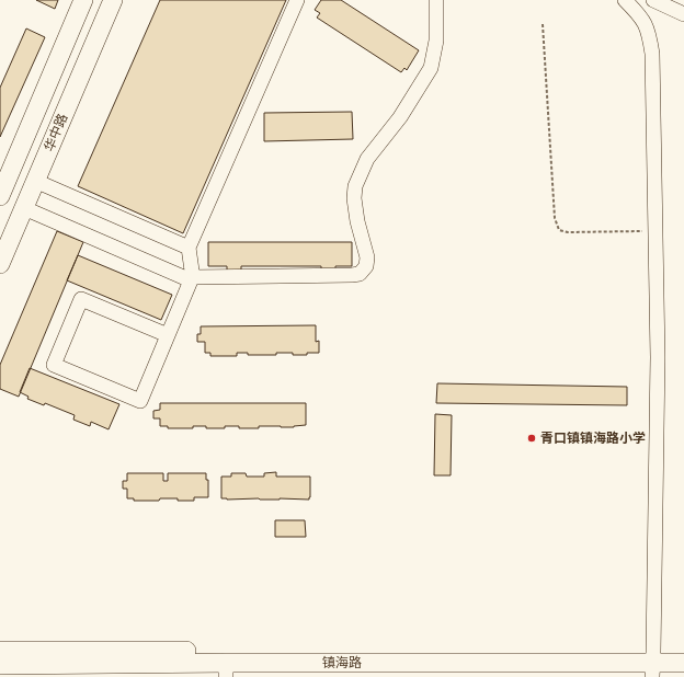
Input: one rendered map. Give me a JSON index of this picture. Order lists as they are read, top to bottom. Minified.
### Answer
{"streets":{"main road":["华中路","镇海路"]},"places":["青口镇镇海路小学"]}
